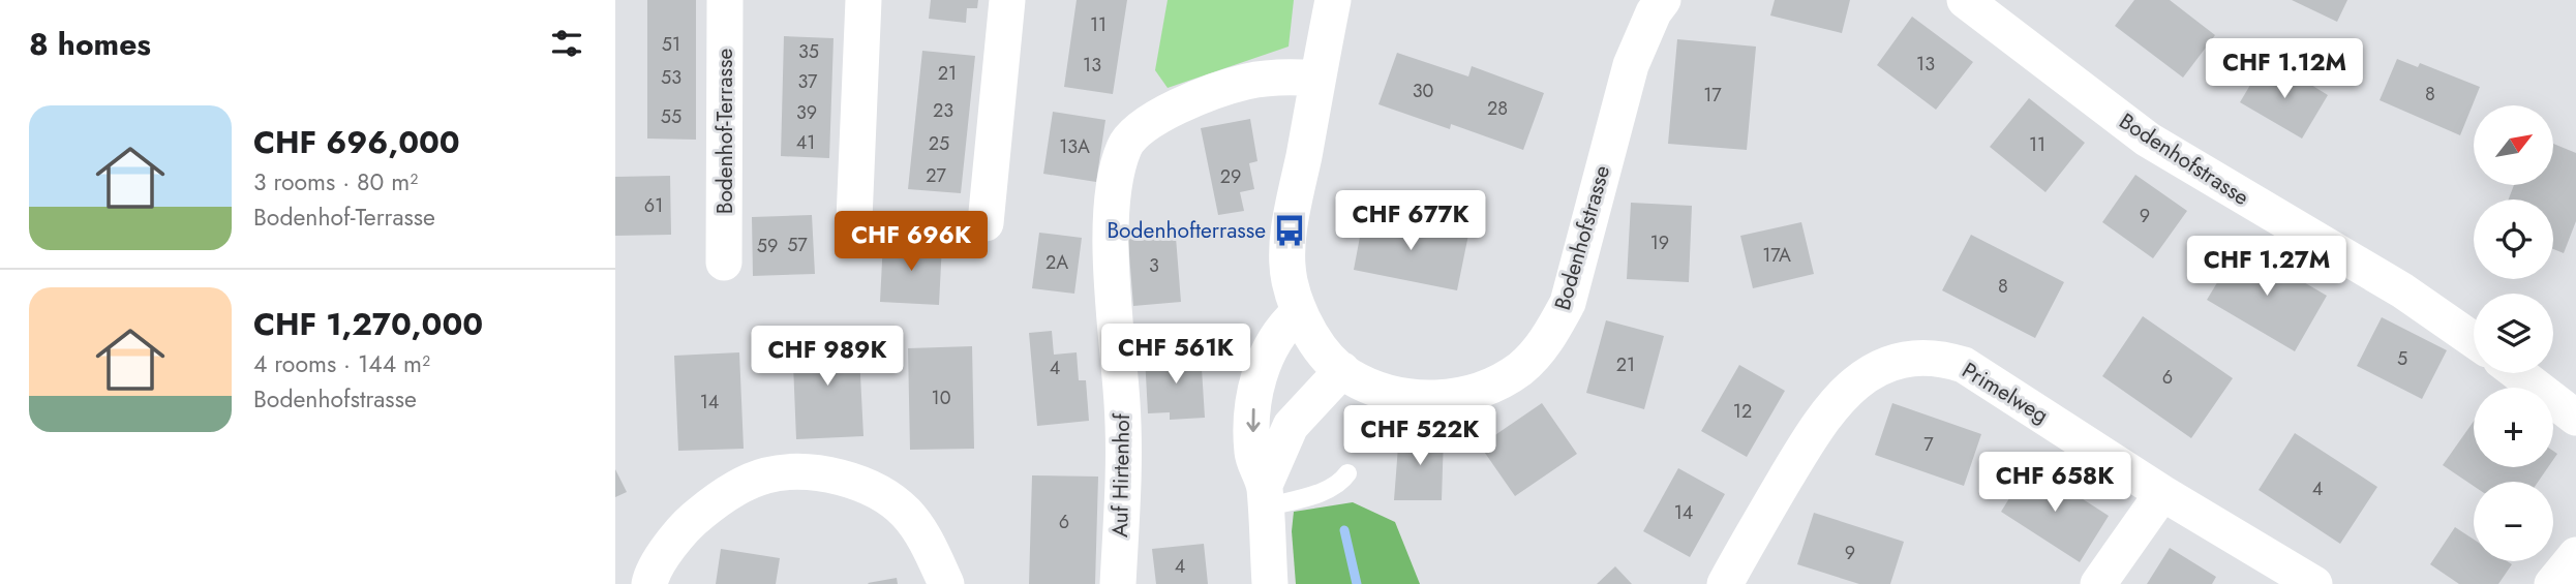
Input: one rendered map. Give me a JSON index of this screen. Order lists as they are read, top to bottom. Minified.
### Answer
{"streets":{"street":["Bodenhof-Terrasse","Bodenhofstrasse","Primelweg","Auf Hirtenhof"]},"crossings":[["Bodenhofstrasse","Auf Hirtenhof"]],"places":{"bus stop":["Bodenhofterrasse"]},"house_numbers":["11","51","35","13","13","21","53","37","30","8","17","28","23","39","55","41","25","11","13A","27","29","61","9","19","57","59","17A","2A","3","8","5","21","4","6","10","14","12","7","4","14","6","9","4"],"north":"top right","page":{"heading":"8 homes","price":["CHF 1.12M","CHF 677K","CHF 696K","CHF 1.27M","CHF 561K","CHF 989K","CHF 522K","CHF 658K"],"list":[{"name":"CHF 696,000","note":"3 rooms · 80 m² · Bodenhof-Terrasse"},{"name":"CHF 1,270,000","note":"4 rooms · 144 m² · Bodenhofstrasse"}],"map_buttons":["+","−"]}}
